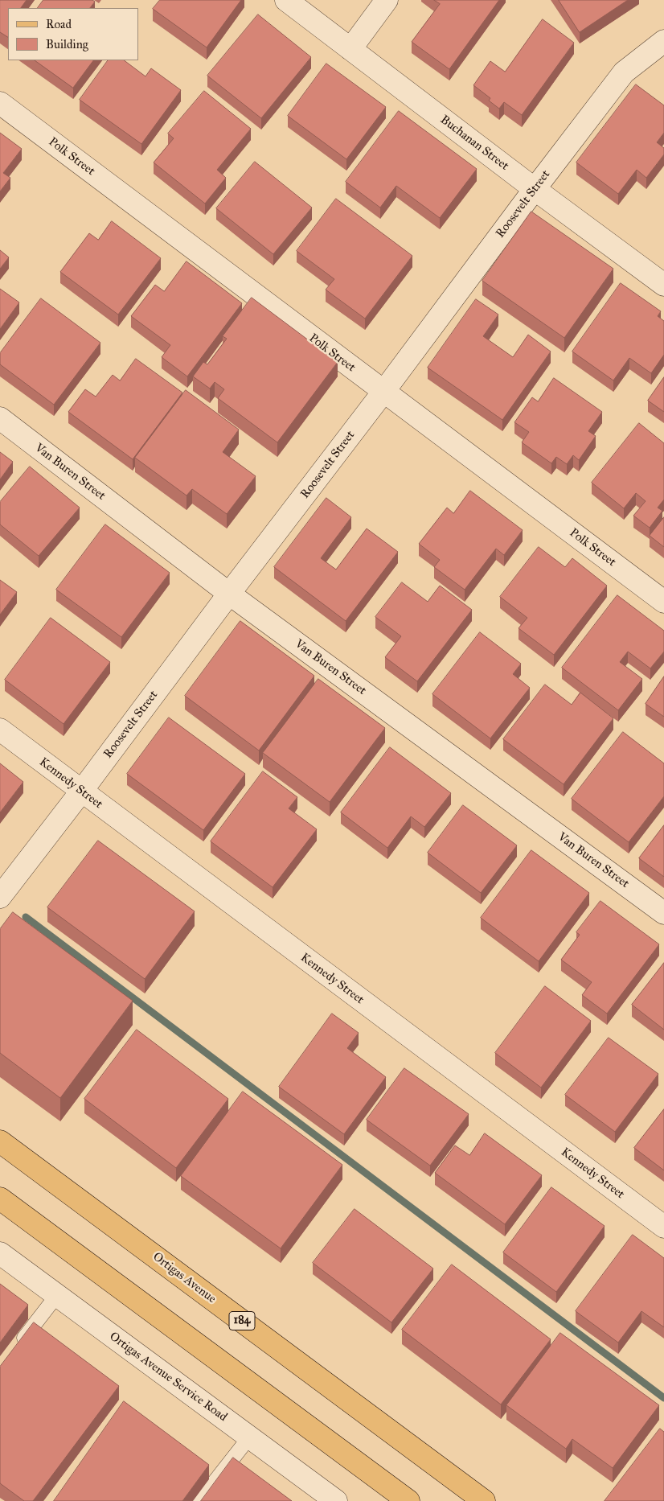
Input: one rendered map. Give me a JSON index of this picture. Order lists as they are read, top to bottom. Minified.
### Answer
{"streets":{"main road":["Ortigas Avenue","184"],"street":["Buchanan Street","Polk Street","Roosevelt Street","Van Buren Street","Kennedy Street","Ortigas Avenue Service Road"]},"crossings":[["Buchanan Street","Roosevelt Street"],["Polk Street","Roosevelt Street"],["Roosevelt Street","Van Buren Street"],["Roosevelt Street","Kennedy Street"]],"legend":["Road","Building"]}
